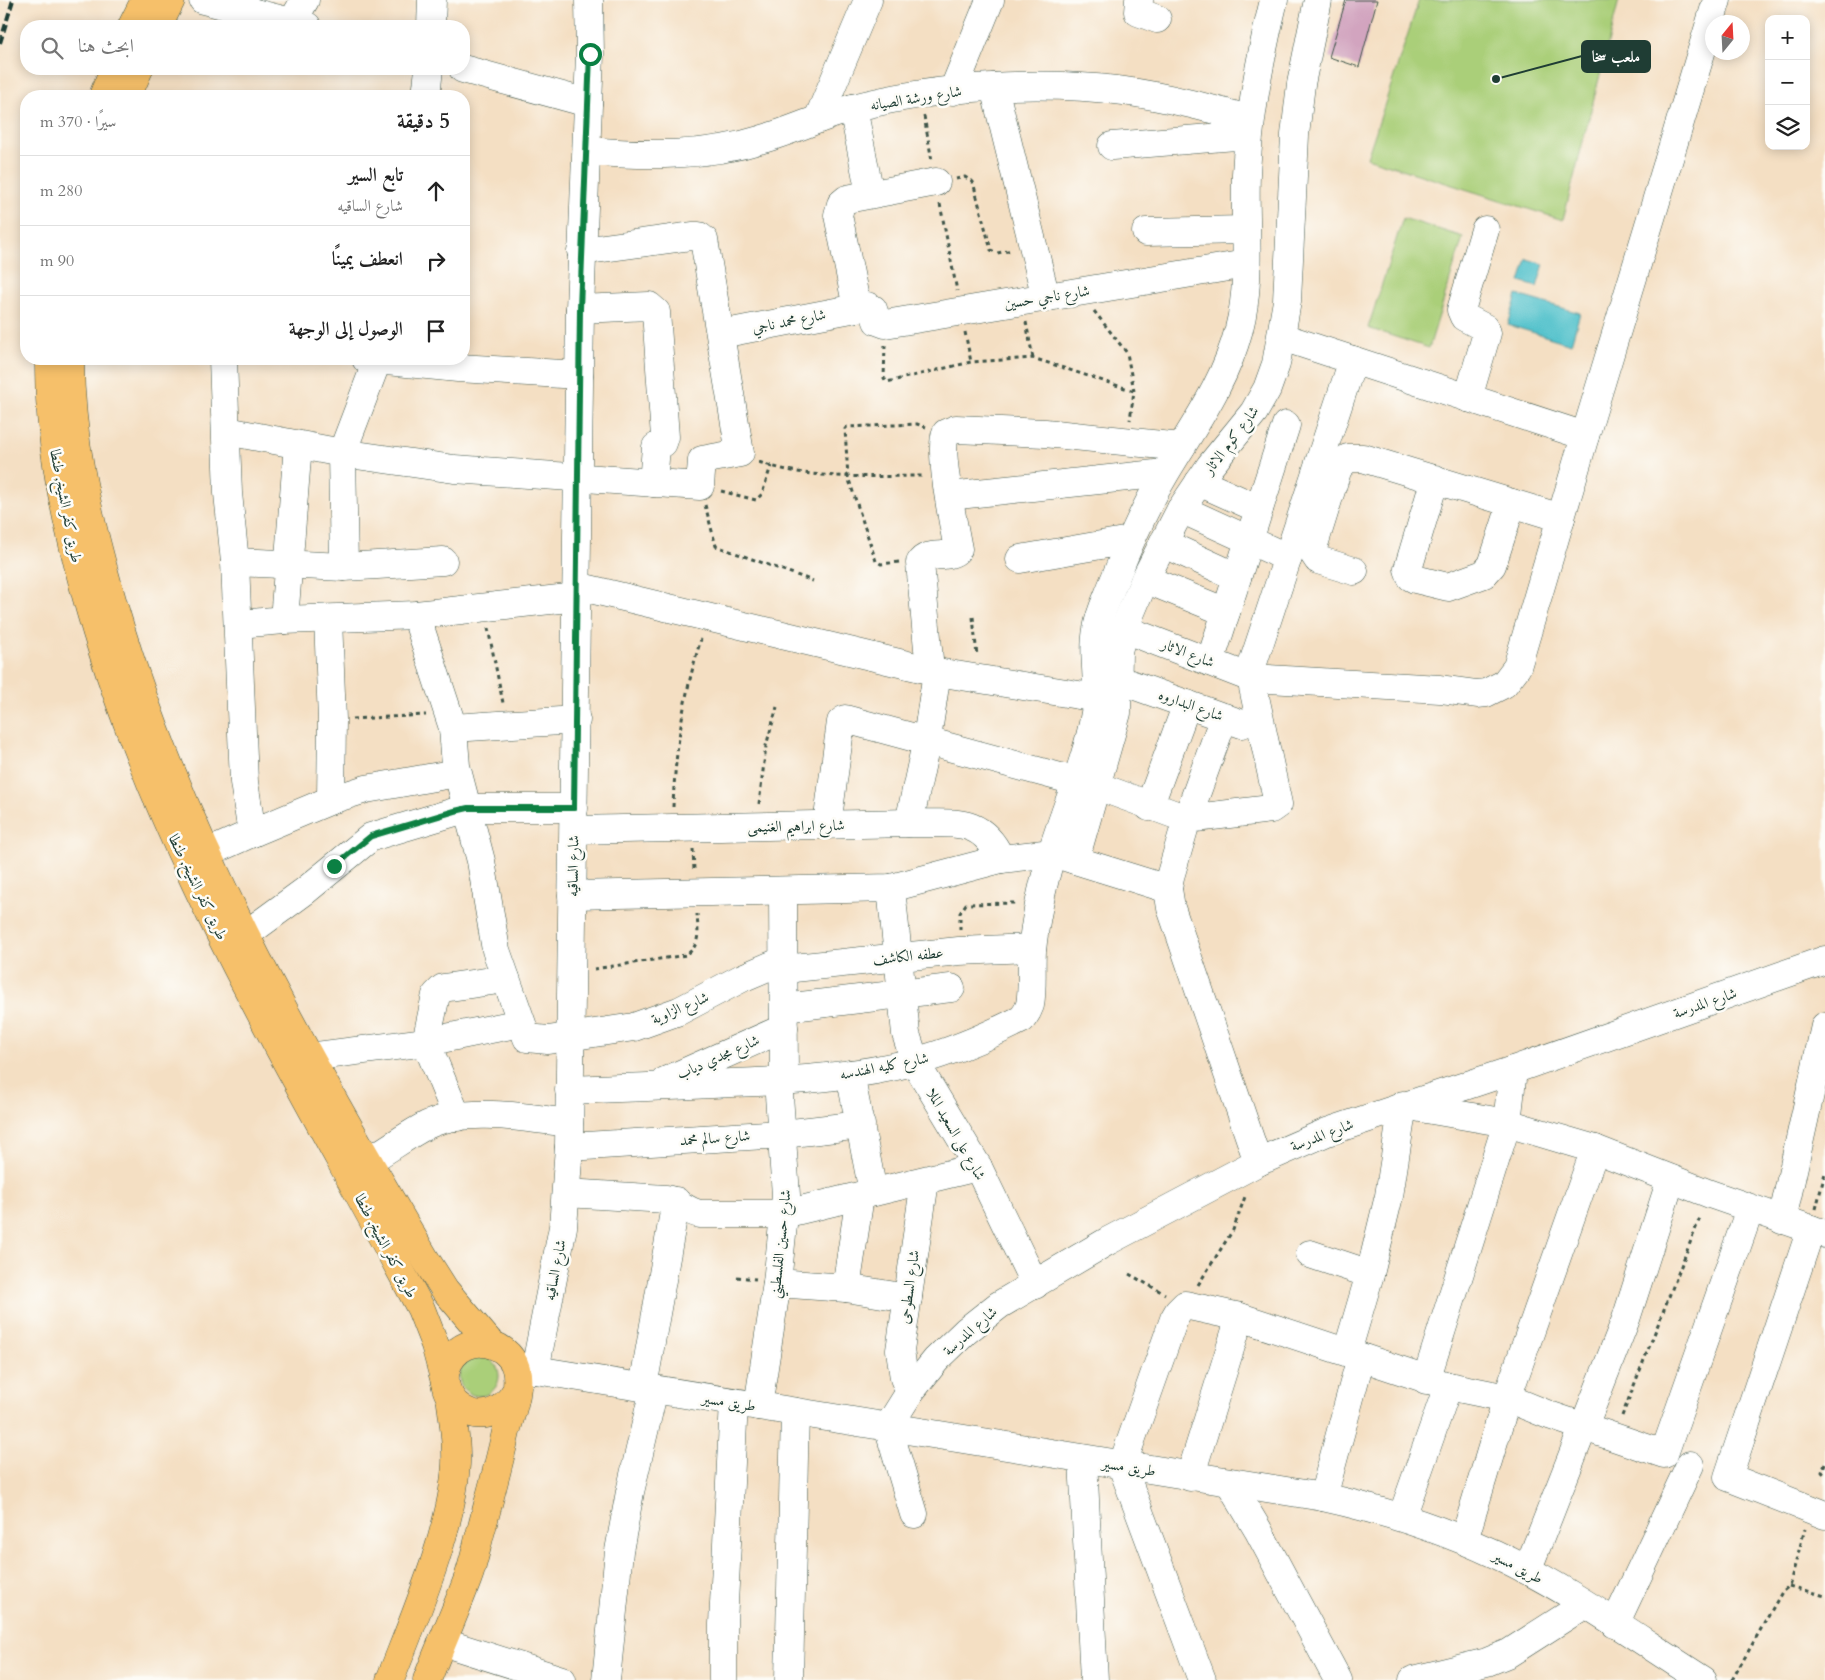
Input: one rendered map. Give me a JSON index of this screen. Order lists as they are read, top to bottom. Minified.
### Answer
{"streets":{"main road":["طريق كفر الشيخ, طنطا"],"street":["شارع ورشة الصيانه","شارع ناجي حسين","شارع محمد ناجي","شارع كوم الاثار","شارع الاثار","شارع البداروه","شارع ابراهيم الغنيمى","شارع الساقيه","عطفه الكاشف","شارع المدرسة","شارع الزاوية","شارع مجدي دياب","شارع كليه الهندسه","شارع على السعيد الملا","شارع سالم محمد","شارع حسين الفلسطيني","شارع السطوحى","طريق مسير"]},"crossings":[["شارع ورشة الصيانه","شارع كوم الاثار"],["شارع ورشة الصيانه","شارع الساقيه"],["شارع ناجي حسين","شارع كوم الاثار"],["شارع كوم الاثار","شارع الاثار"],["شارع كوم الاثار","شارع البداروه"],["شارع كوم الاثار","شارع كليه الهندسه"],["طريق كفر الشيخ, طنطا","شارع ابراهيم الغنيمى"],["طريق كفر الشيخ, طنطا","شارع الساقيه"],["طريق كفر الشيخ, طنطا","شارع سالم محمد"],["طريق كفر الشيخ, طنطا","طريق مسير"],["شارع ابراهيم الغنيمى","شارع الساقيه"],["شارع الساقيه","شارع الزاوية"],["شارع الساقيه","شارع كليه الهندسه"],["شارع الساقيه","شارع سالم محمد"],["شارع الساقيه","طريق مسير"],["عطفه الكاشف","شارع الزاوية"],["عطفه الكاشف","شارع كليه الهندسه"],["عطفه الكاشف","شارع على السعيد الملا"],["عطفه الكاشف","شارع حسين الفلسطيني"],["شارع المدرسة","شارع على السعيد الملا"],["شارع المدرسة","شارع السطوحى"],["شارع المدرسة","طريق مسير"],["شارع الزاوية","شارع حسين الفلسطيني"],["شارع مجدي دياب","شارع كليه الهندسه"],["شارع مجدي دياب","شارع على السعيد الملا"],["شارع مجدي دياب","شارع حسين الفلسطيني"],["شارع كليه الهندسه","شارع على السعيد الملا"],["شارع كليه الهندسه","شارع حسين الفلسطيني"],["شارع سالم محمد","شارع حسين الفلسطيني"],["شارع حسين الفلسطيني","طريق مسير"]],"places":["ملعب سخا"],"north":"top","page":{"map_buttons":["+","−"],"search":"ابحث هنا","heading":["5 دقيقة","سيرًا · 370 m"],"list":[["تابع السير","شارع الساقيه","280 m"],["انعطف يمينًا","90 m"],"الوصول إلى الوجهة"]}}
